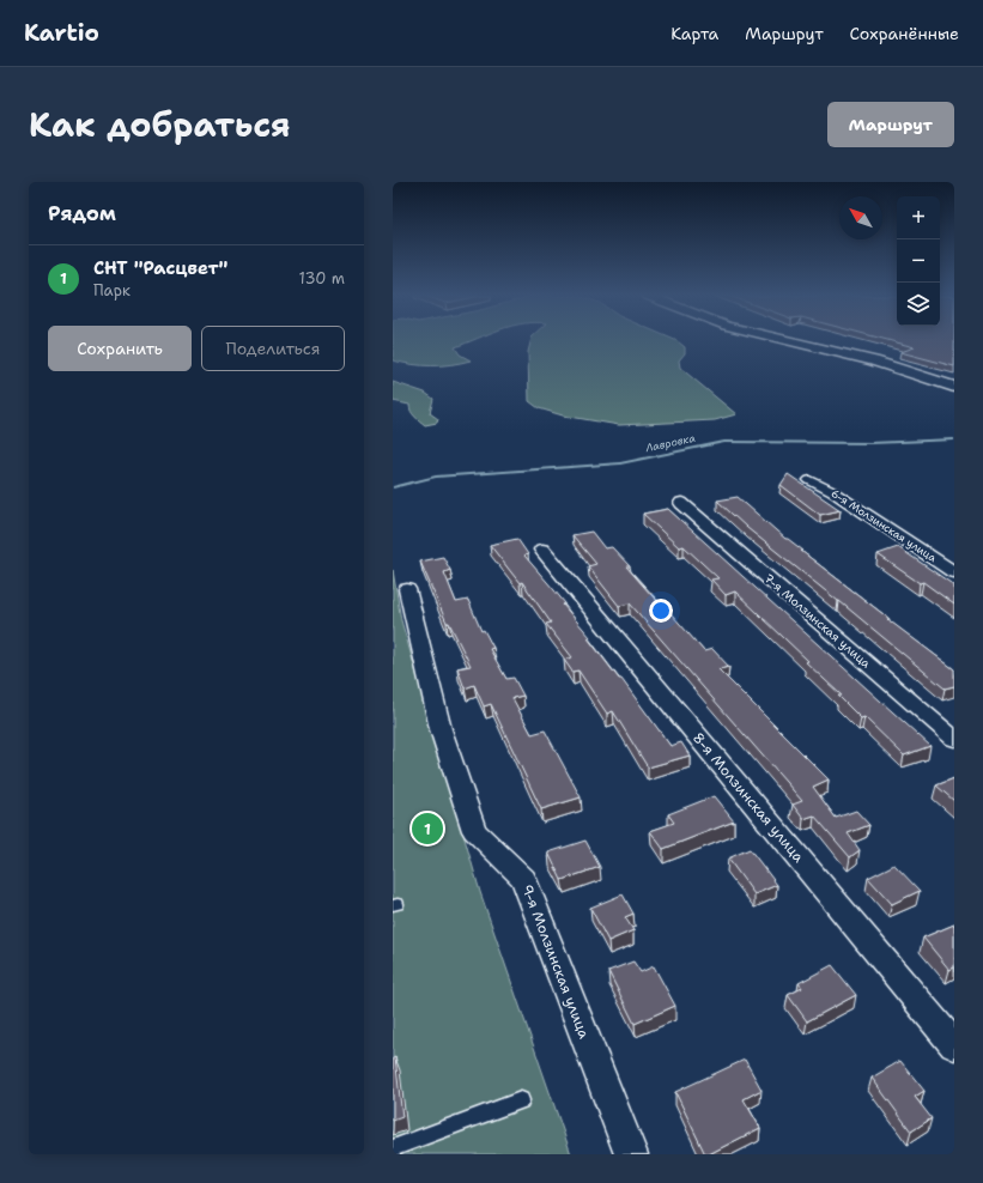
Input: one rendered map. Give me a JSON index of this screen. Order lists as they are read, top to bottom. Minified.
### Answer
{"streets":{"street":["6-я Молзинская улица","7-я Молзинская улица","8-я Молзинская улица","9-я Молзинская улица"]},"water":["Лавровка"],"north":"top left","page":{"header":"Kartio","nav":["Карта","Маршрут","Сохранённые"],"title":"Как добраться","buttons":["Маршрут",["Сохранить","Поделиться"]],"heading":"Рядом","map_buttons":["+","−"],"list":[{"mark":"1","name":"СНТ \"Расцвет\"","note":"Парк","value":"130 m"}],"pins":"1"}}
